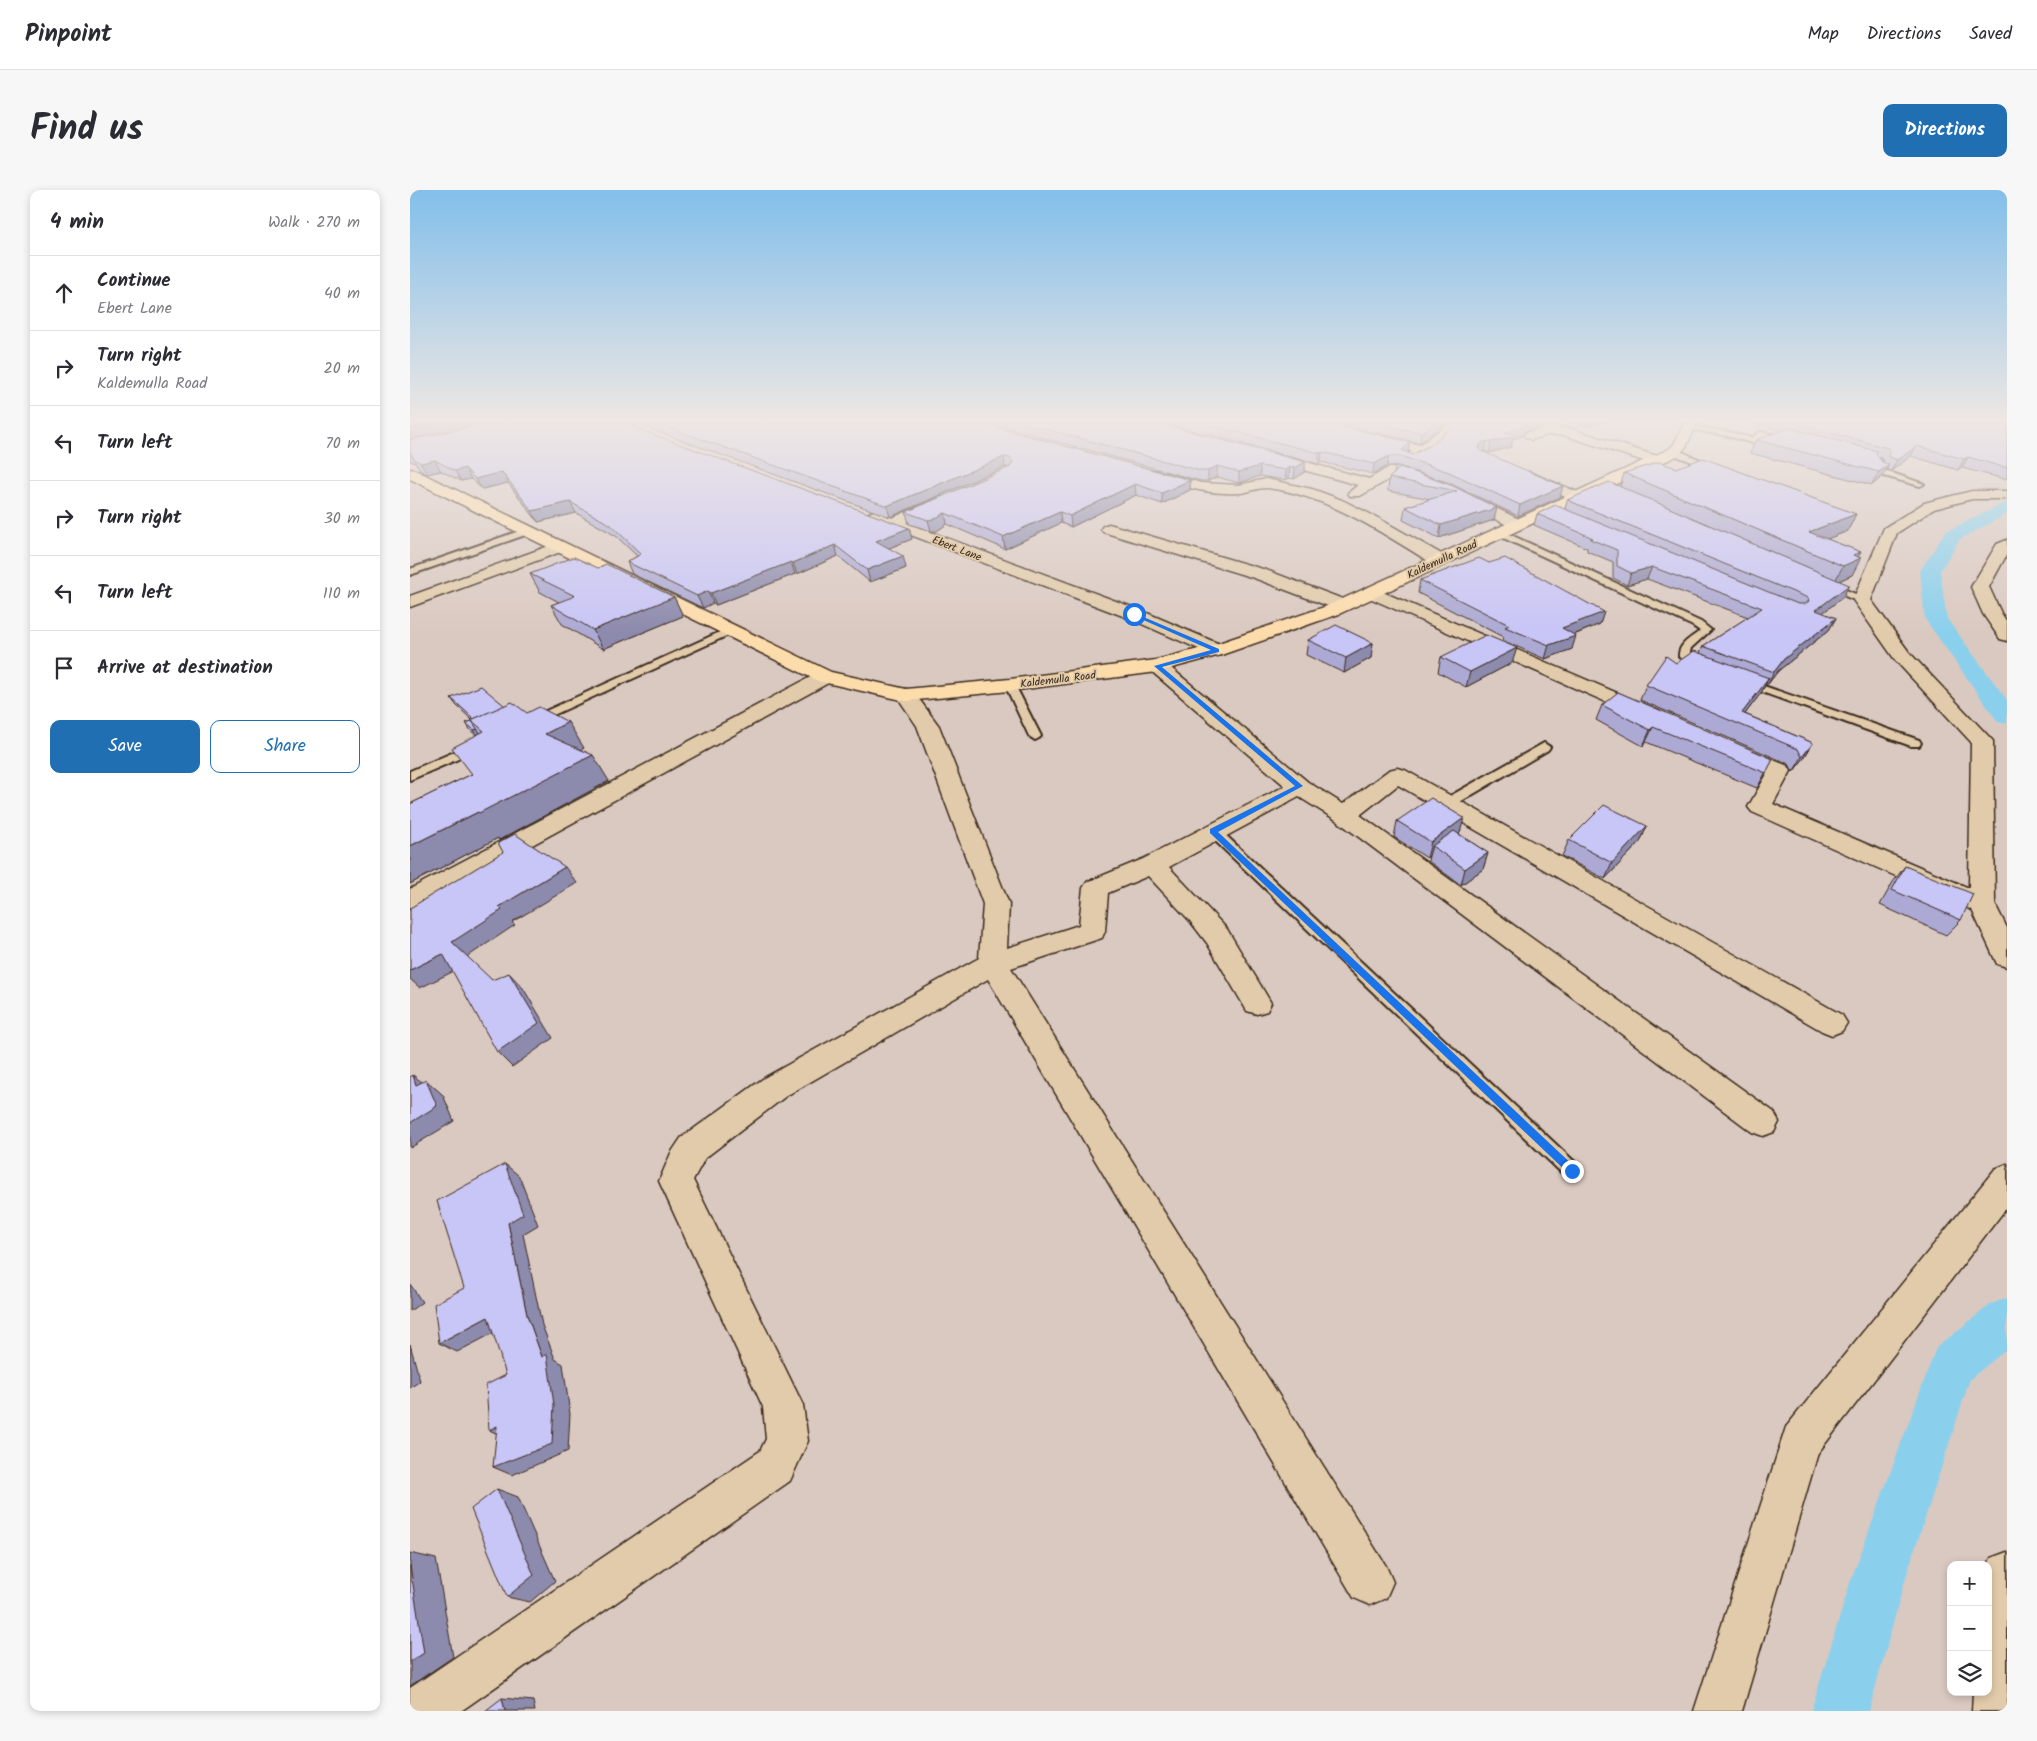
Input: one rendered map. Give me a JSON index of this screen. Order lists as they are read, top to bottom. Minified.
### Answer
{"streets":{"main road":["Kaldemulla Road"],"street":["Ebert Lane"]},"crossings":[["Ebert Lane","Kaldemulla Road"]],"page":{"header":"Pinpoint","nav":["Map","Directions","Saved"],"title":"Find us","buttons":["Directions",["Save","Share"]],"heading":["4 min","Walk · 270 m"],"list":[["Continue","Ebert Lane","40 m"],["Turn right","Kaldemulla Road","20 m"],["Turn left","70 m"],["Turn right","30 m"],["Turn left","110 m"],"Arrive at destination"],"map_buttons":["+","−"]}}
